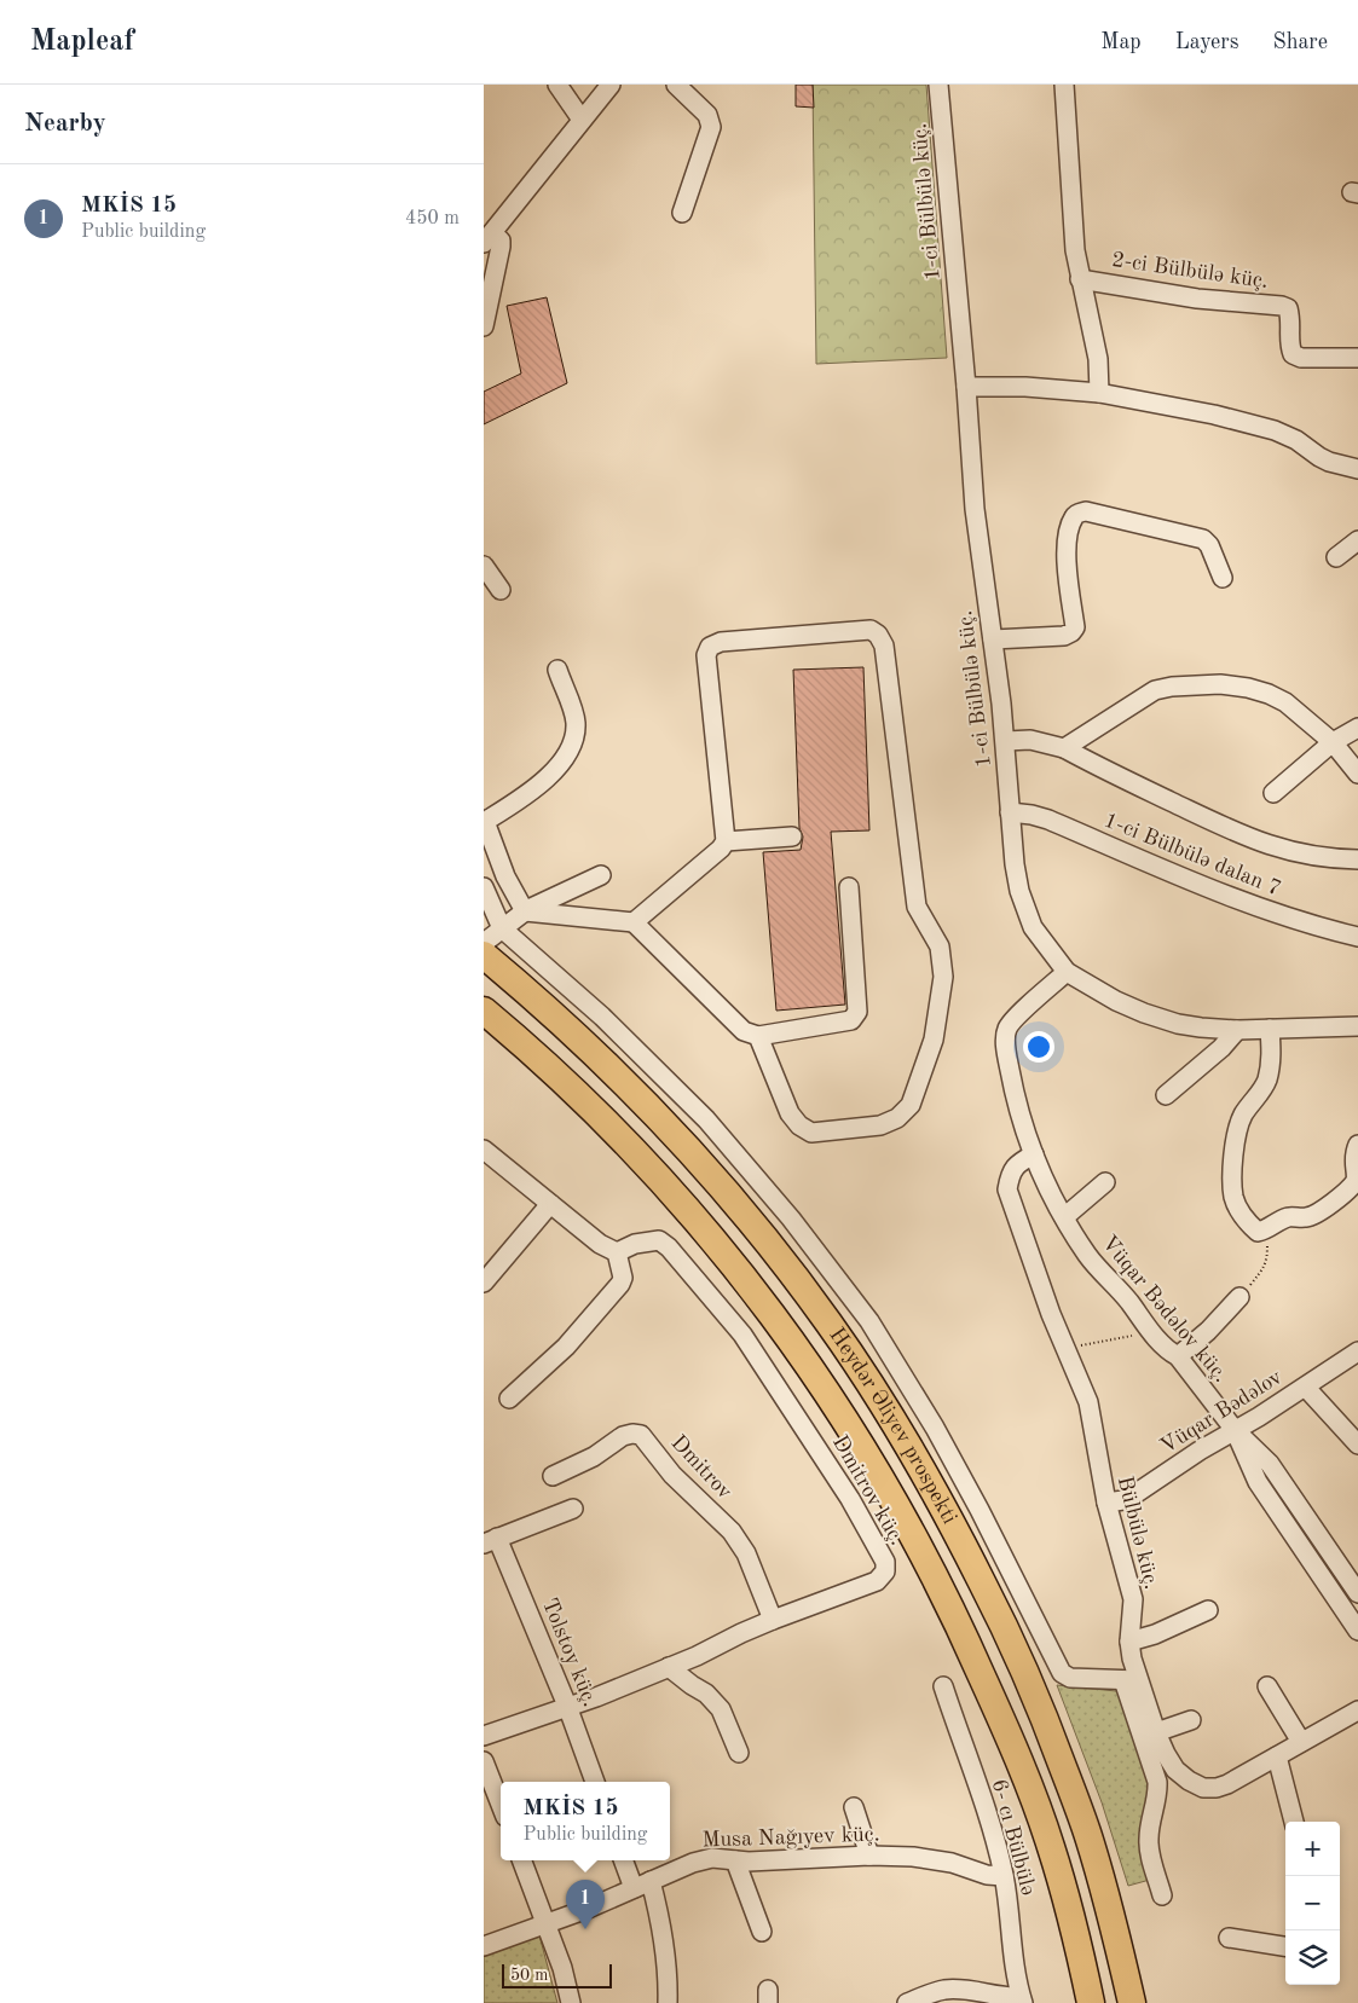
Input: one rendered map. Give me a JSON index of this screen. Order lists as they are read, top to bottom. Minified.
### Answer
{"streets":{"highway":["Heydər Əliyev prospekti"],"street":["1-ci Bülbülə küç.","2-ci Bülbülə küç.","1-ci Bülbülə dalan 7","Vüqar Bədəlov küç.","Vüqar Bədəlov","Dmitrov","Dmitrov küç.","Bülbülə küç.","Tolstoy küç.","Musa Nağıyev küç.","6- cı Bülbülə"]},"crossings":[["1-ci Bülbülə küç.","1-ci Bülbülə dalan 7"],["1-ci Bülbülə küç.","Vüqar Bədəlov küç."],["Vüqar Bədəlov küç.","Vüqar Bədəlov"],["Vüqar Bədəlov küç.","Bülbülə küç."],["Vüqar Bədəlov","Bülbülə küç."],["Dmitrov","Dmitrov küç."],["Dmitrov küç.","Tolstoy küç."],["Musa Nağıyev küç.","6- cı Bülbülə"]],"scale_bar":"50 m","page":{"header":"Mapleaf","nav":["Map","Layers","Share"],"heading":"Nearby","list":[{"mark":"1","name":"MKİS 15","note":"Public building","value":"450 m"}],"popup":["MKİS 15","Public building"],"map_buttons":["+","−"],"pins":"1","scale":"50 m"}}
